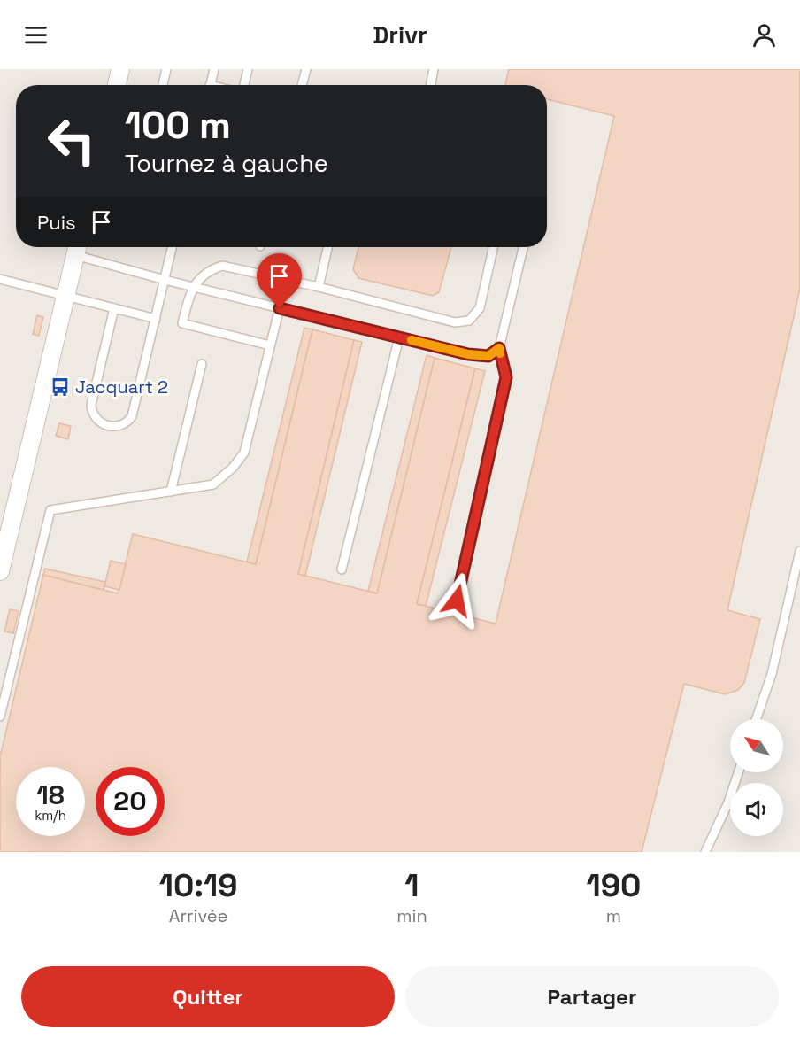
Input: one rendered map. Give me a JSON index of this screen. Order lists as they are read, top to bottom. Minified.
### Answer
{"places":{"bus stop":["Jacquart 2"]},"north":"top left","page":{"header":"Drivr","turn":["100 m","Tournez à gauche"],"then":"Puis","speed":"18 km/h","limit":"20","eta":["10:19","Arrivée","1","min","190","m"],"buttons":["Quitter","Partager"]}}
